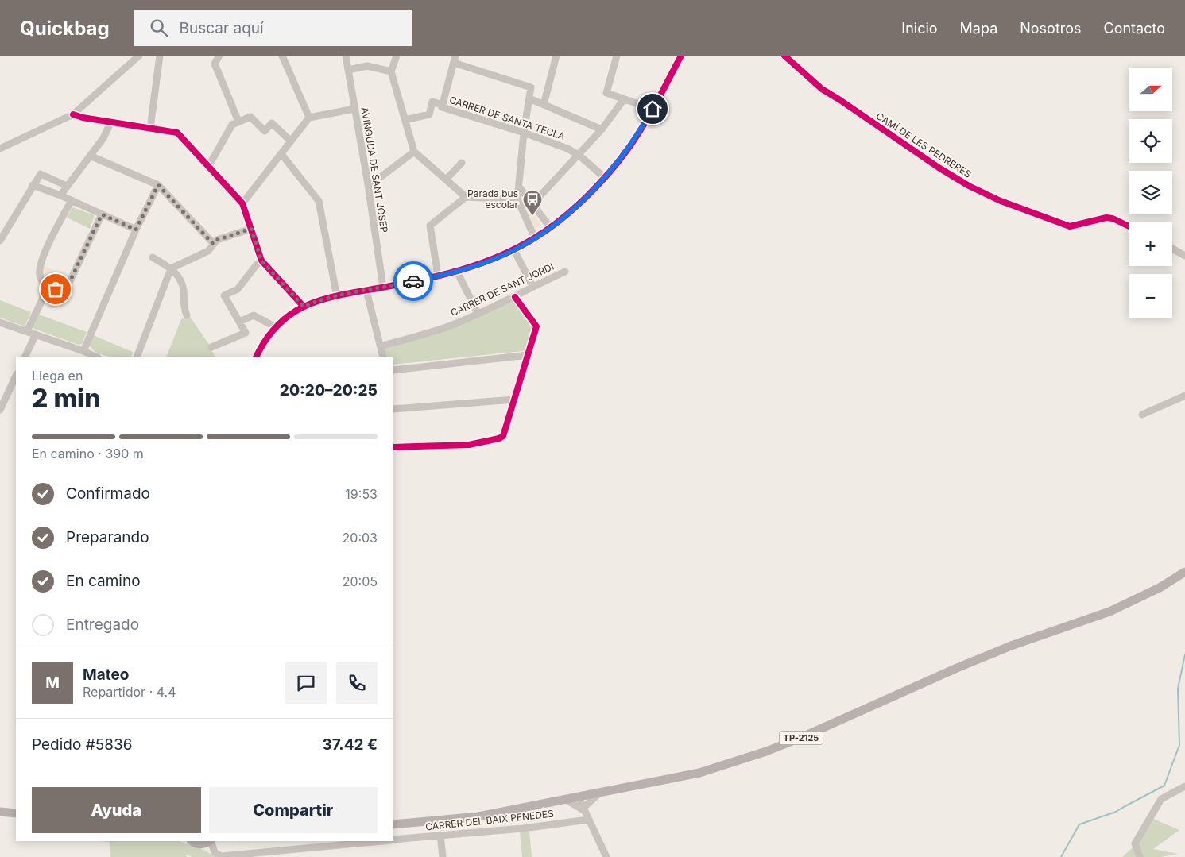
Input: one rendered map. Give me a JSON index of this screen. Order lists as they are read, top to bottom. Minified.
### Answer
{"streets":{"main road":["TP-2125"],"street":["CARRER DE SANTA TECLA","CAMÍ DE LES PEDRERES","AVINGUDA DE SANT JOSEP","CARRER DE SANT JORDI","CARRER DEL BAIX PENEDÈS"]},"places":{"bus stop":["Parada bus escolar"]},"north":"right","page":{"header":"Quickbag","search":"Buscar aquí","nav":["Inicio","Mapa","Nosotros","Contacto"],"map_buttons":["+","−"],"heading":["2 min","Llega en","20:20–20:25"],"panel":["Mateo","Repartidor · 4.4","Pedido #5836","37.42 €"],"bar":"En camino · 390 m","list":[["Confirmado","19:53"],["Preparando","20:03"],["En camino","20:05"],"Entregado"],"round":"M","buttons":["Ayuda","Compartir"]}}
